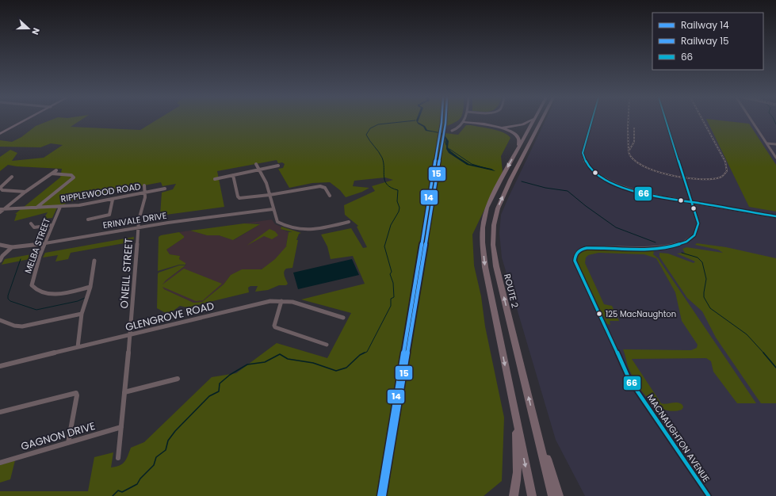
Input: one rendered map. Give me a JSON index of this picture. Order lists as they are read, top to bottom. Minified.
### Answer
{"streets":{"highway":["ROUTE 2"],"street":["RIPPLEWOOD ROAD","ERINVALE DRIVE","MELBA STREET","O'NEILL STREET","GLENGROVE ROAD","GAGNON DRIVE","MACNAUGHTON AVENUE"]},"crossings":[["RIPPLEWOOD ROAD","MELBA STREET"],["RIPPLEWOOD ROAD","O'NEILL STREET"],["ERINVALE DRIVE","MELBA STREET"],["ERINVALE DRIVE","O'NEILL STREET"],["O'NEILL STREET","GLENGROVE ROAD"],["O'NEILL STREET","GAGNON DRIVE"]],"places":["125 MacNaughton"],"lines":["rail line 14","rail line 15","transit line 66"],"legend":["Railway 14","Railway 15","66"],"north":"right"}
